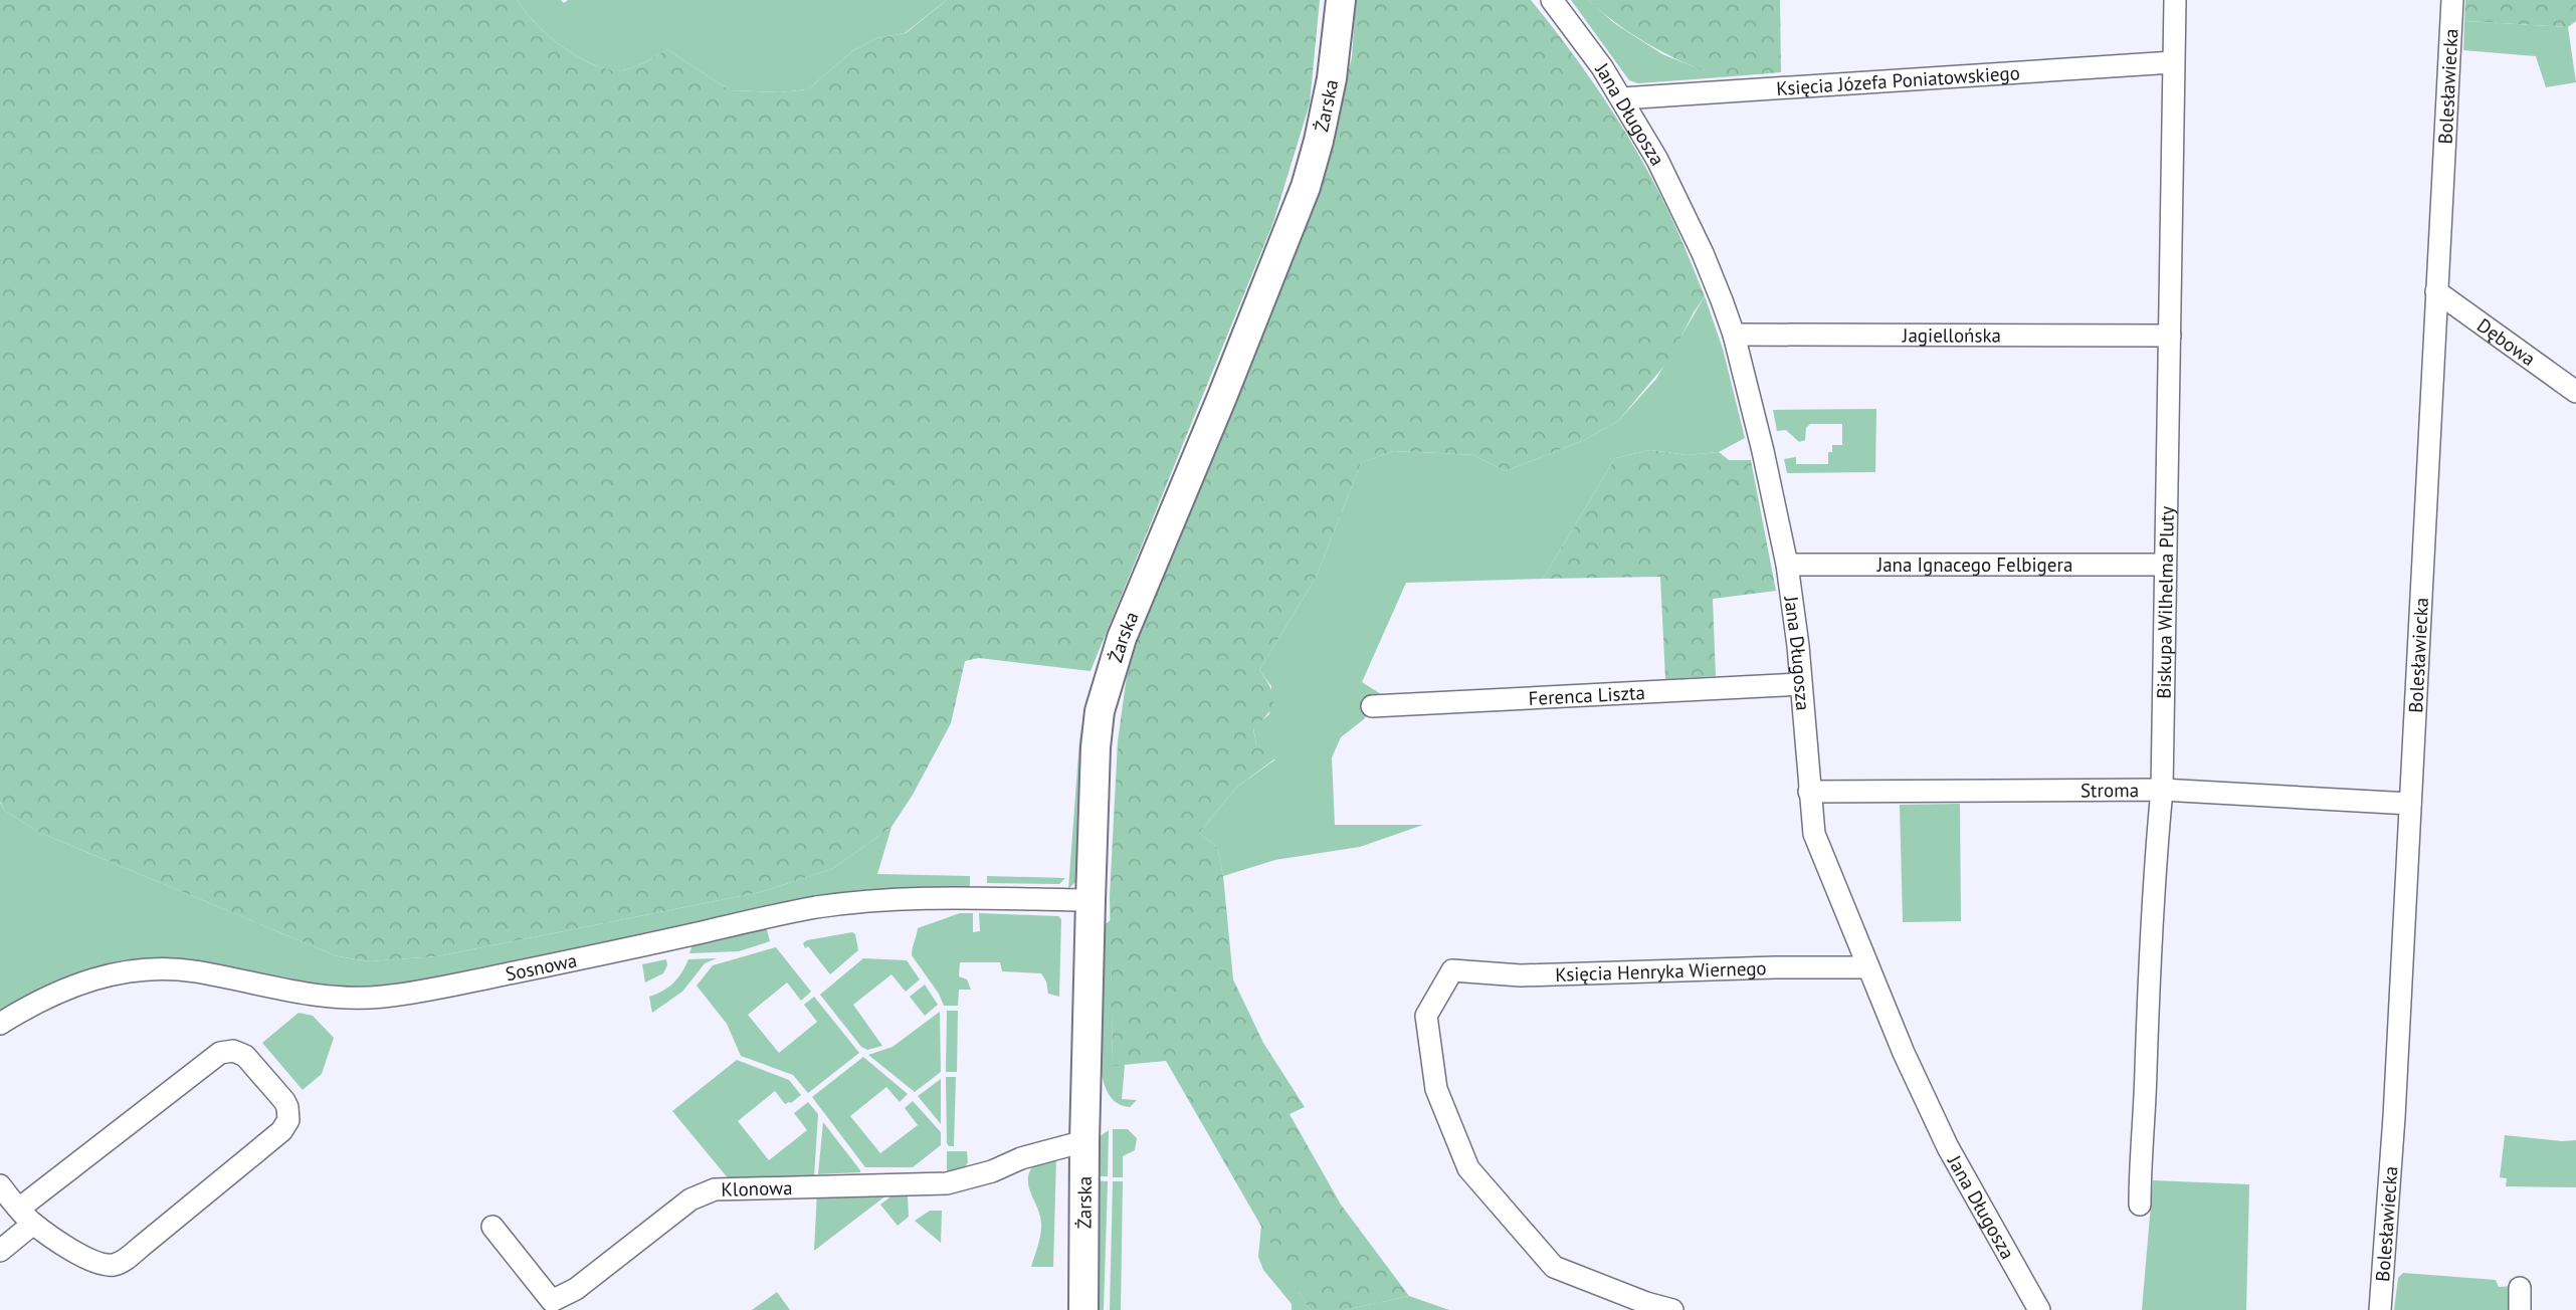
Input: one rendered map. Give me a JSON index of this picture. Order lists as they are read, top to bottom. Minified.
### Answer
{"streets":{"street":["Księcia Józefa Poniatowskiego","Bolesławiecka","Żarska","Jana Długosza","Jagiellońska","Dębowa","Jana Ignacego Felbigera","Biskupa Wilhelma Pluty","Ferenca Liszta","Stroma","Sosnowa","Księcia Henryka Wiernego","Klonowa"]},"crossings":[["Księcia Józefa Poniatowskiego","Jana Długosza"],["Księcia Józefa Poniatowskiego","Biskupa Wilhelma Pluty"],["Bolesławiecka","Dębowa"],["Bolesławiecka","Stroma"],["Żarska","Sosnowa"],["Żarska","Klonowa"],["Jana Długosza","Jagiellońska"],["Jana Długosza","Jana Ignacego Felbigera"],["Jana Długosza","Ferenca Liszta"],["Jana Długosza","Stroma"],["Jana Długosza","Księcia Henryka Wiernego"],["Jagiellońska","Biskupa Wilhelma Pluty"],["Jana Ignacego Felbigera","Biskupa Wilhelma Pluty"],["Biskupa Wilhelma Pluty","Stroma"]]}
